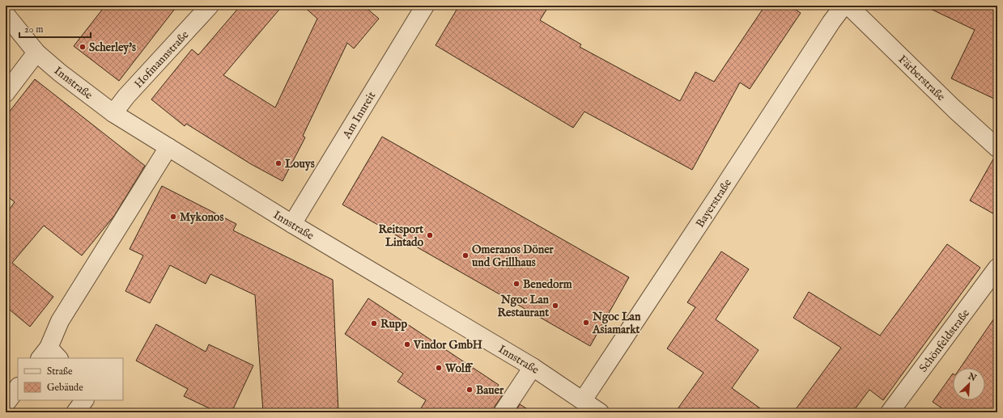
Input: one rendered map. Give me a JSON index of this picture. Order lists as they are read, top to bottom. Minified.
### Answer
{"streets":{"street":["Hofmannstraße","Färberstraße","Innstraße","Am Innreit","Bayerstraße","Schönfeldstraße"]},"crossings":[["Hofmannstraße","Innstraße"],["Innstraße","Am Innreit"],["Innstraße","Bayerstraße"]],"places":["Scherley's","Louys","Mykonos","Reitsport Lintado","Omeranos Döner und Grillhaus","Benedorm","Ngoc Lan Restaurant","Ngoc Lan Asiamarkt","Rupp","Vindor GmbH","Wolff","Bauer"],"legend":["Straße","Gebäude"],"scale_bar":"20 m","north":"top right"}
